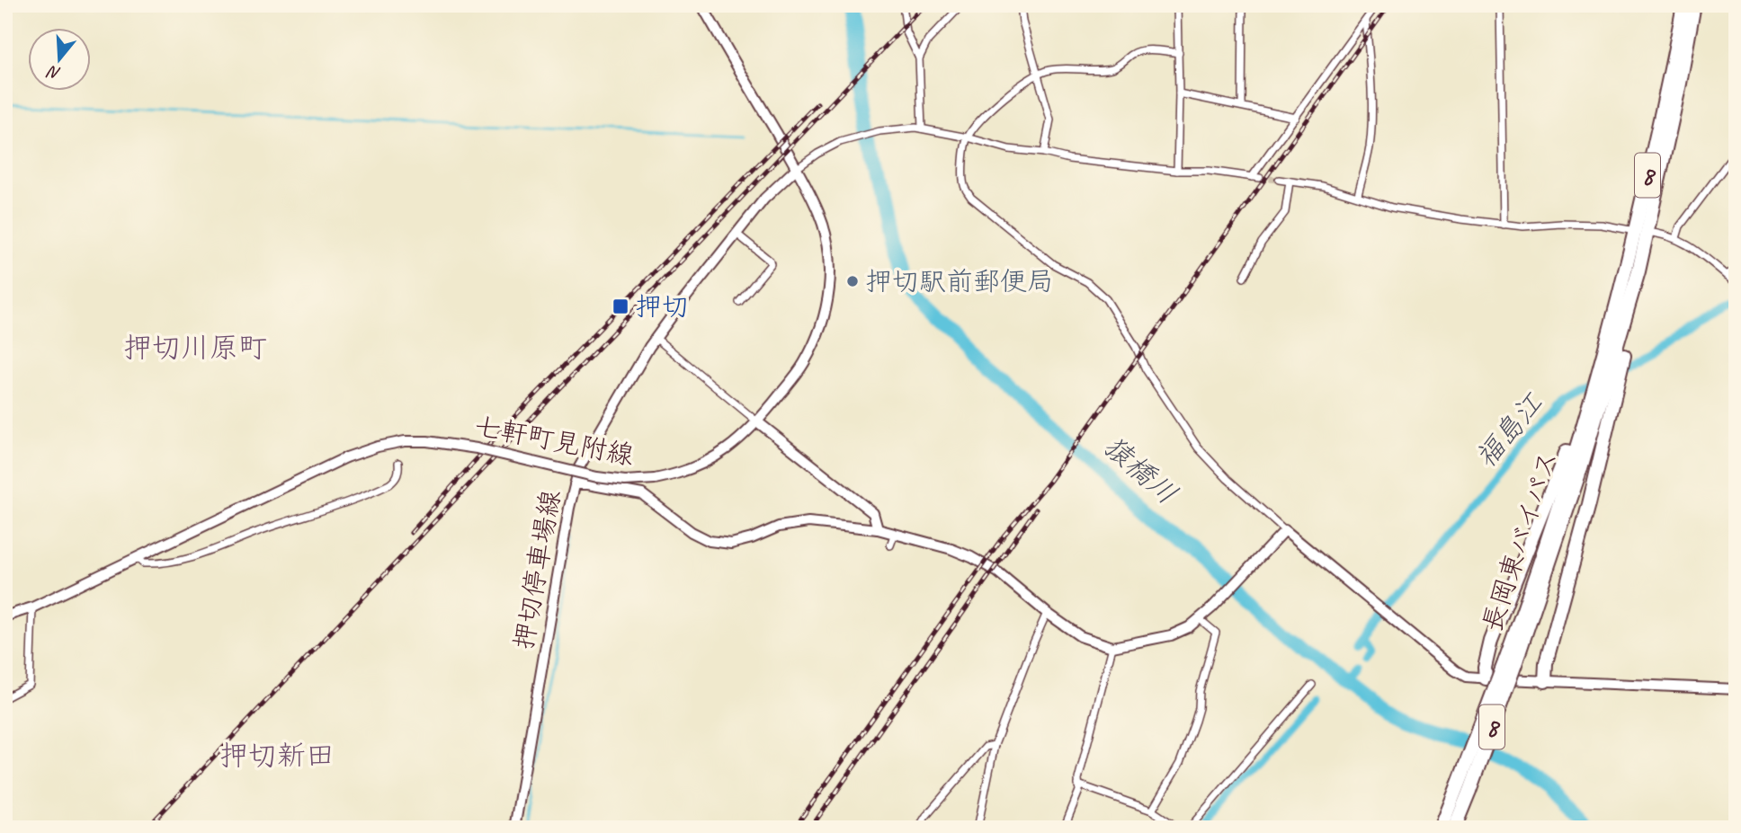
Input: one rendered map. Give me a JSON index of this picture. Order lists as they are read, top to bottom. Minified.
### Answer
{"streets":{"highway":["8","長岡東バイパス"],"main road":["七軒町見附線","押切停車場線"]},"crossings":[["七軒町見附線","押切停車場線"]],"districts":["押切川原町","押切新田"],"water":["福島江","猿橋川"],"places":{"other":["押切駅前郵便局"],"transit":["押切"]},"north":"bottom"}
